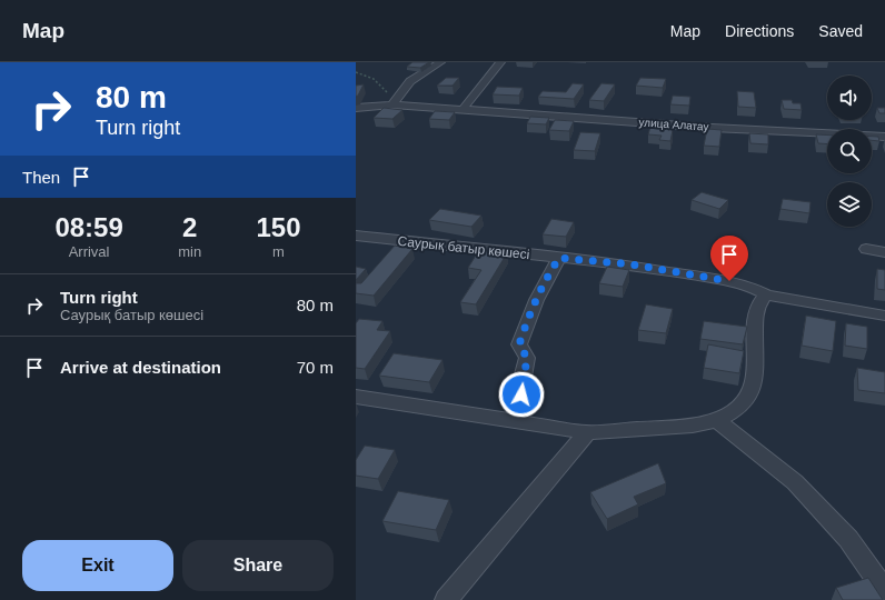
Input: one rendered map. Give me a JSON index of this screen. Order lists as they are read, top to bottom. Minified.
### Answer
{"streets":{"street":["улица Алатау","Саурық батыр көшесі"]},"page":{"header":"Map","nav":["Map","Directions","Saved"],"turn":["80 m","Turn right"],"then":"Then","eta":["08:59","Arrival","2","min","150","m"],"list":[{"name":"Turn right","note":"Саурық батыр көшесі","value":"80 m"},{"name":"Arrive at destination","value":"70 m"}],"buttons":["Exit","Share"]}}
